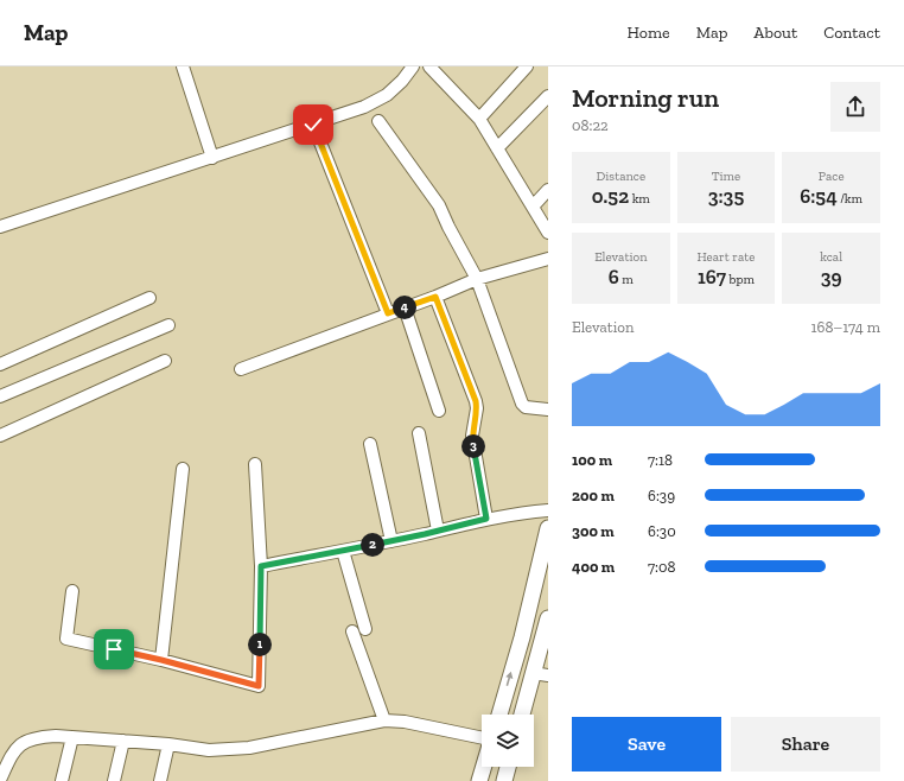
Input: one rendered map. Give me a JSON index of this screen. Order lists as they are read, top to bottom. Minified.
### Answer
{"page":{"header":"Map","nav":["Home","Map","About","Contact"],"heading":["Morning run","08:22"],"stats":[["Distance","0.52 km"],["Time","3:35"],["Pace","6:54 /km"],["Elevation","6 m"],["Heart rate","167 bpm"],["kcal","39"]],"pins":["4","3","2","1"],"chart":["Elevation","168–174 m"],"list":[{"name":"100 m","note":"7:18"},{"name":"200 m","note":"6:39"},{"name":"300 m","note":"6:30"},{"name":"400 m","note":"7:08"}],"buttons":["Save","Share"]}}
